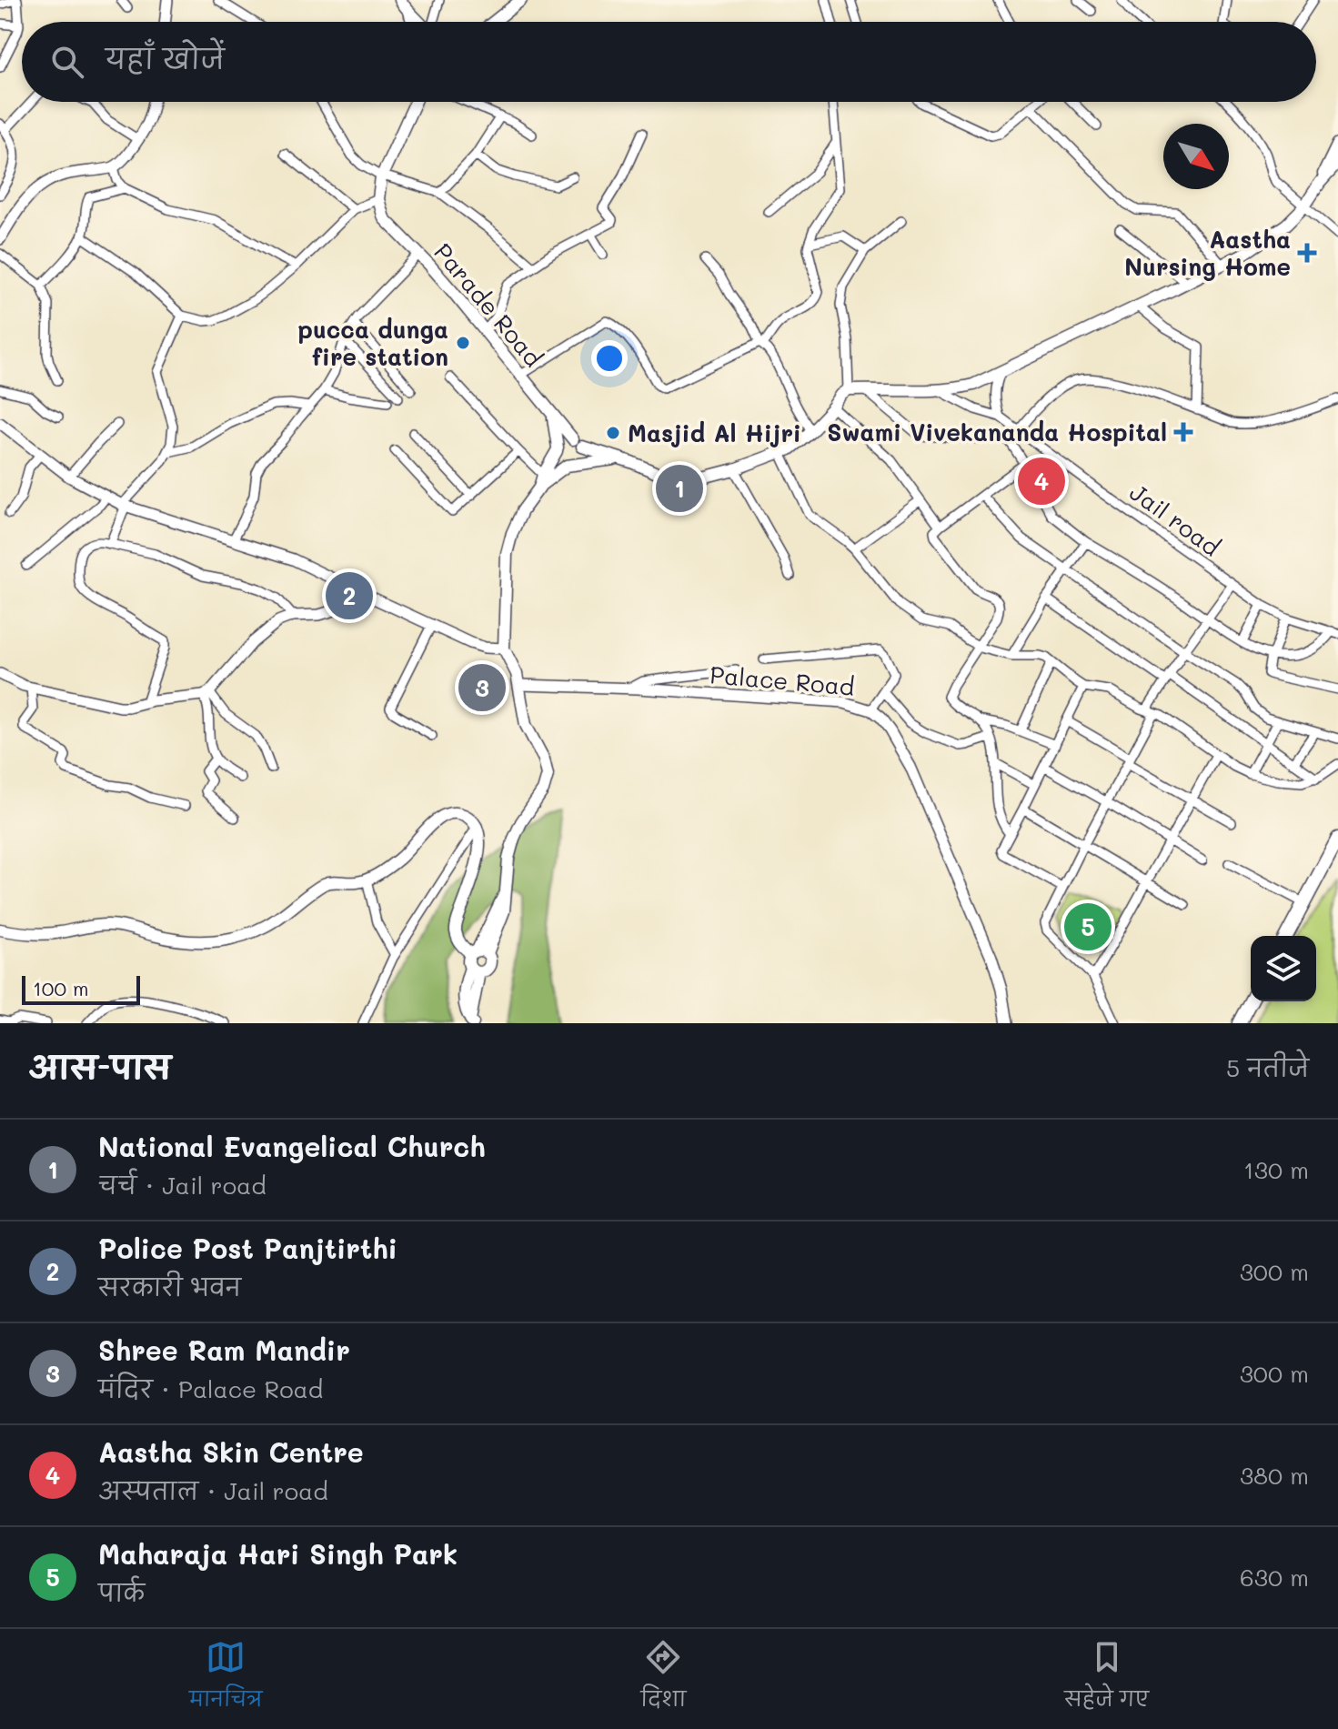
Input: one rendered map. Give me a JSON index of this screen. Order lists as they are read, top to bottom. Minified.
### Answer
{"streets":{"main road":["Parade Road"],"street":["Jail road","Palace Road"]},"places":{"health":["Aastha Nursing Home","Swami Vivekananda Hospital"],"other":["pucca dunga fire station","Masjid Al Hijri"]},"scale_bar":"100 m","north":"bottom right","page":{"search":"यहाँ खोजें","pins":["4","1","2","3","5"],"scale":"100 m","heading":["आस-पास","5 नतीजे"],"list":[{"mark":"1","name":"National Evangelical Church","note":"चर्च · Jail road","value":"130 m"},{"mark":"2","name":"Police Post Panjtirthi","note":"सरकारी भवन","value":"300 m"},{"mark":"3","name":"Shree Ram Mandir","note":"मंदिर · Palace Road","value":"300 m"},{"mark":"4","name":"Aastha Skin Centre","note":"अस्पताल · Jail road","value":"380 m"},{"mark":"5","name":"Maharaja Hari Singh Park","note":"पार्क","value":"630 m"}],"nav":["मानचित्र","दिशा","सहेजे गए"]}}
